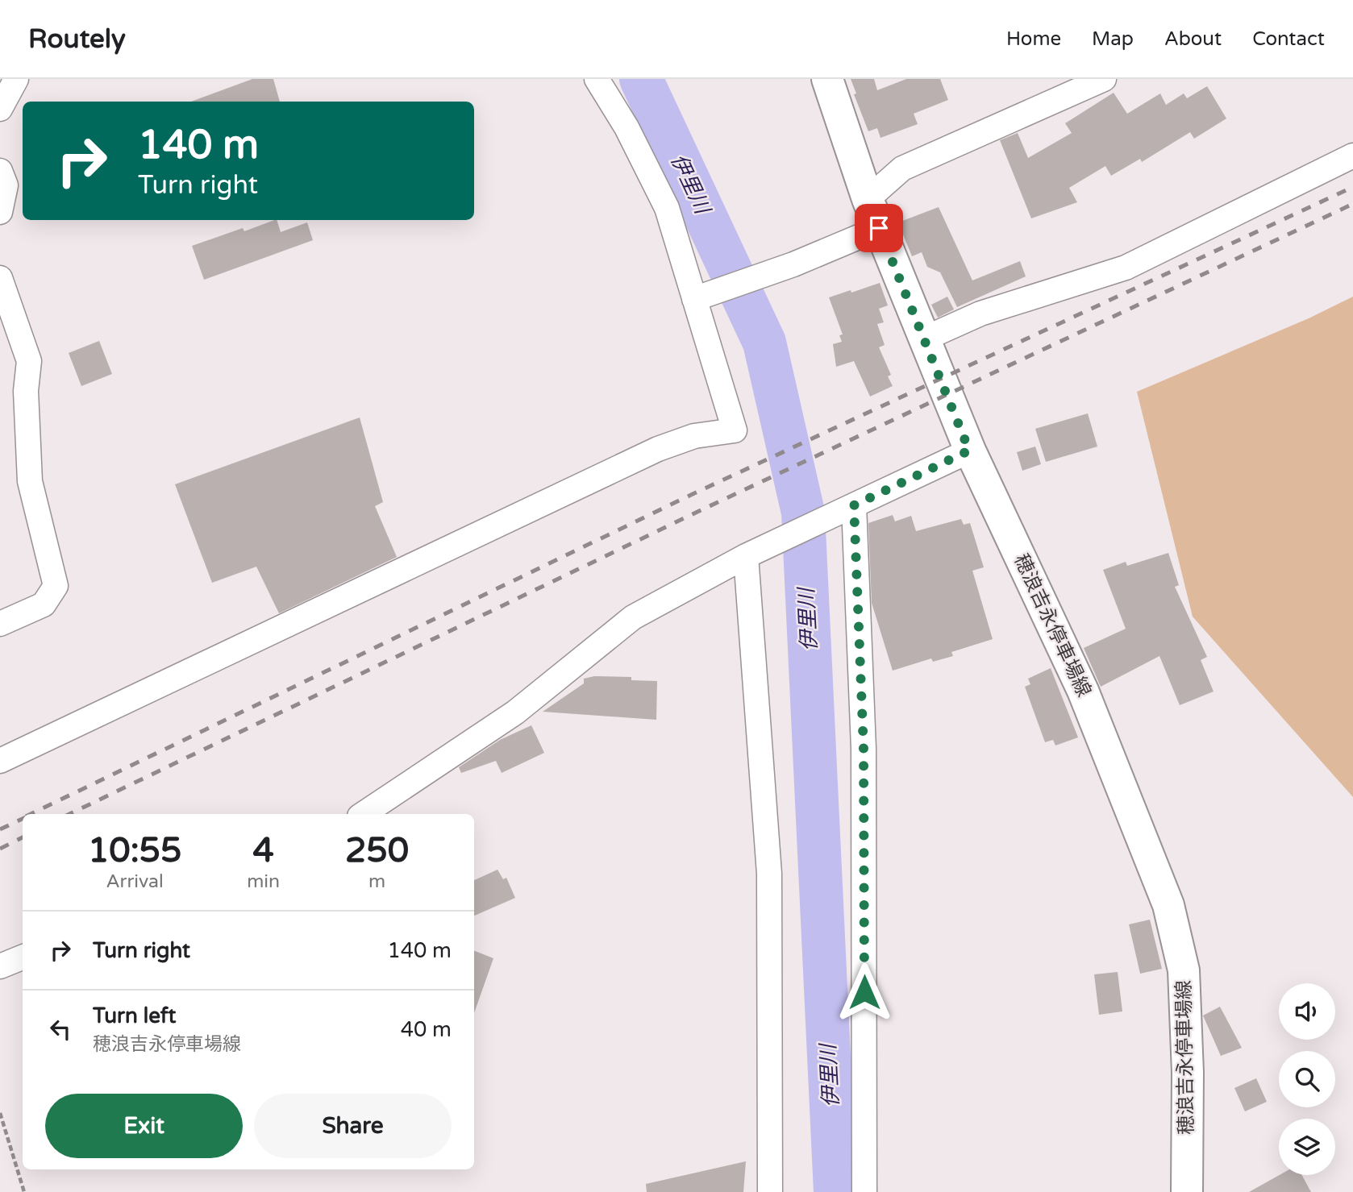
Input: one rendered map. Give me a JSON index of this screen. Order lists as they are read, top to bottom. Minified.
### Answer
{"streets":{"main road":["穂浪吉永停車場線"]},"water":["伊里川"],"page":{"header":"Routely","nav":["Home","Map","About","Contact"],"turn":["140 m","Turn right"],"eta":["10:55","Arrival","4","min","250","m"],"list":[{"name":"Turn right","value":"140 m"},{"name":"Turn left","note":"穂浪吉永停車場線","value":"40 m"}],"buttons":["Exit","Share"]}}
